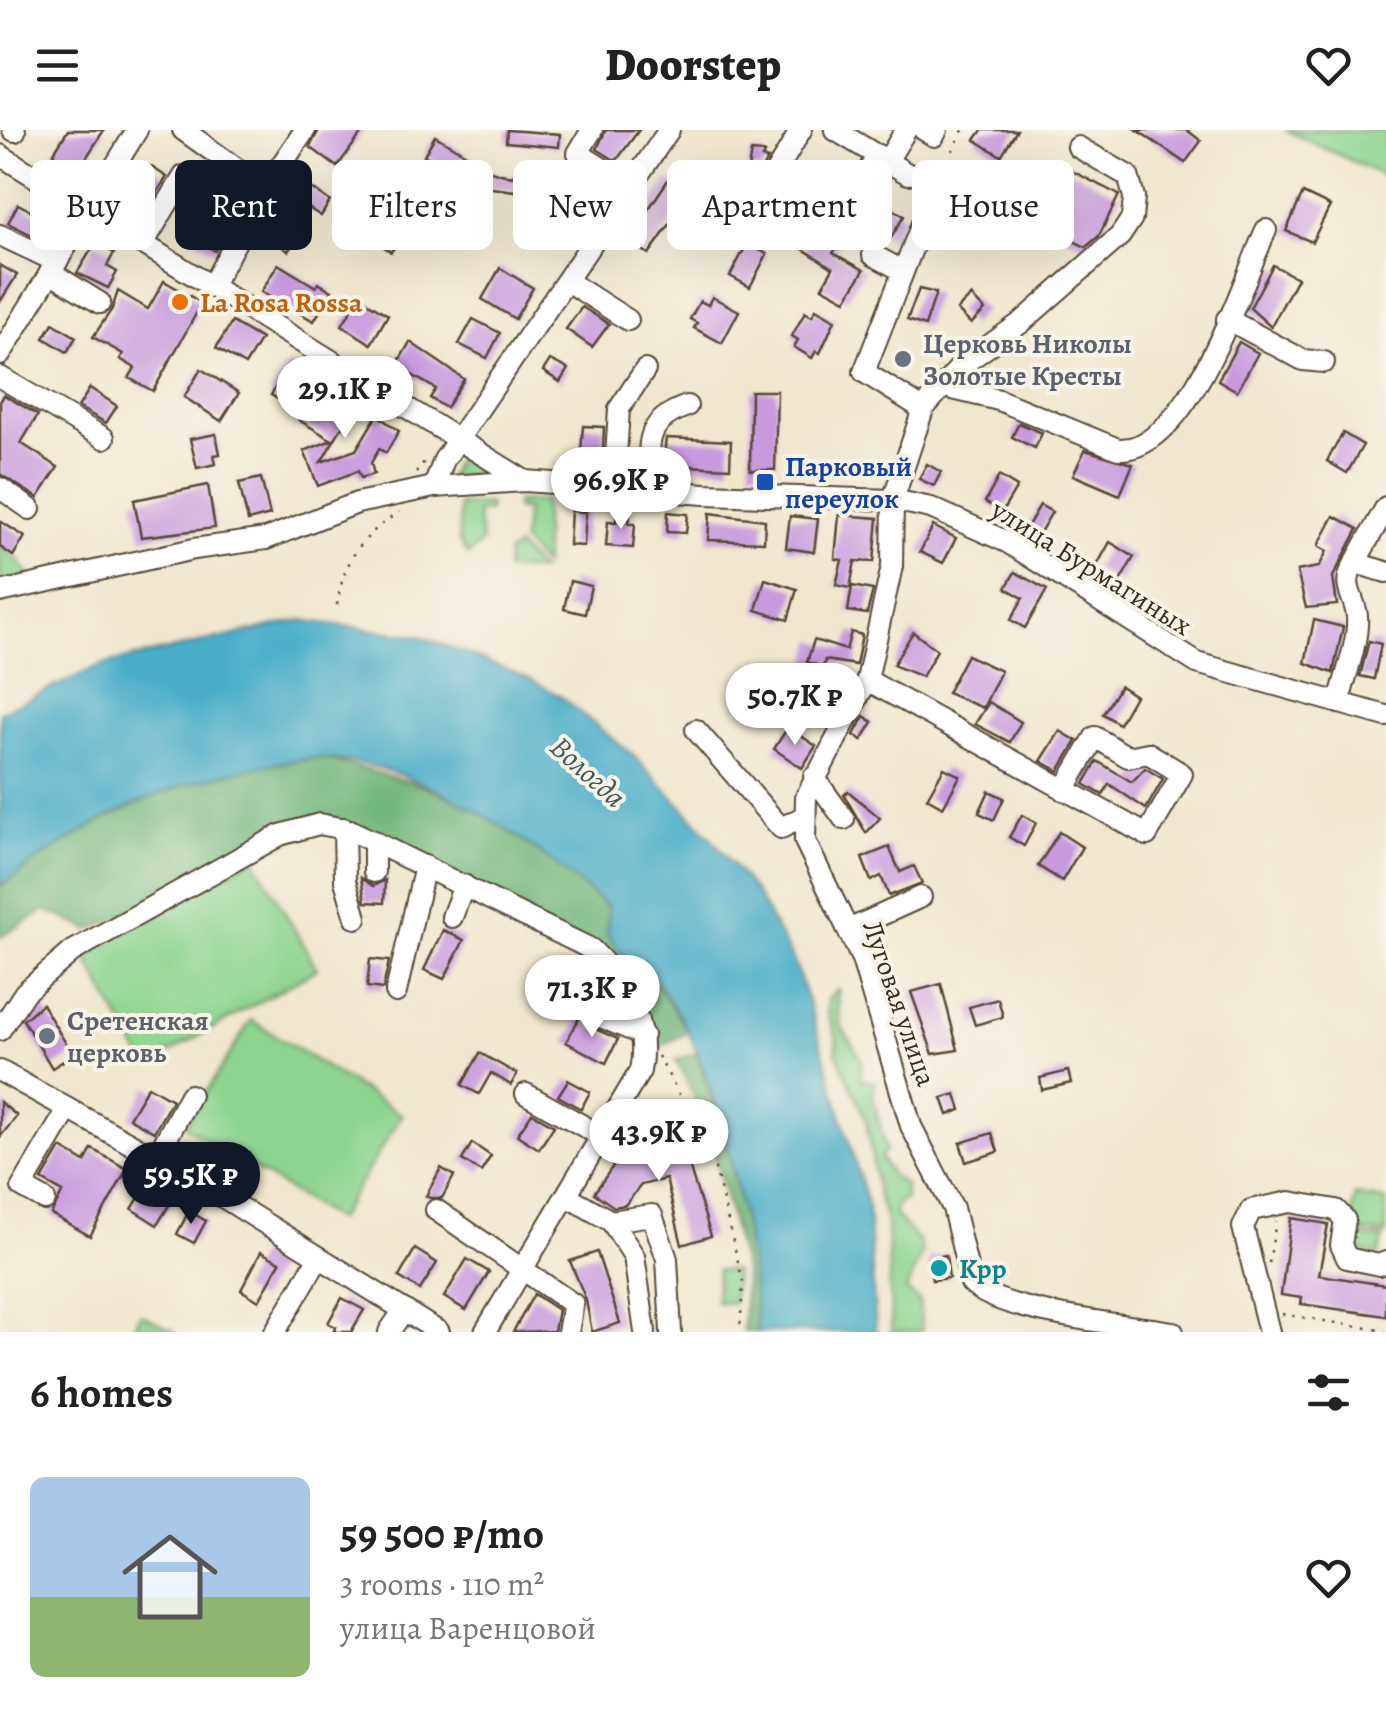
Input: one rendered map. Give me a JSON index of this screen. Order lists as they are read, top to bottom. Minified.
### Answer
{"streets":{"street":["улица Бурмагиных","Луговая улица"]},"water":["Вологда"],"places":{"other":["La Rosa Rossa","Церковь Николы Золотые Кресты","Сретенская церковь","Kpp"],"transit":["Парковый переулок"]},"page":{"header":"Doorstep","chip":["Buy","Rent","Filters","New","Apartment","House"],"price":["29.1K ₽","96.9K ₽","50.7K ₽","71.3K ₽","43.9K ₽","59.5K ₽"],"heading":"6 homes","list":[{"name":"59 500 ₽/mo","note":"3 rooms · 110 m² · улица Варенцовой"}]}}
